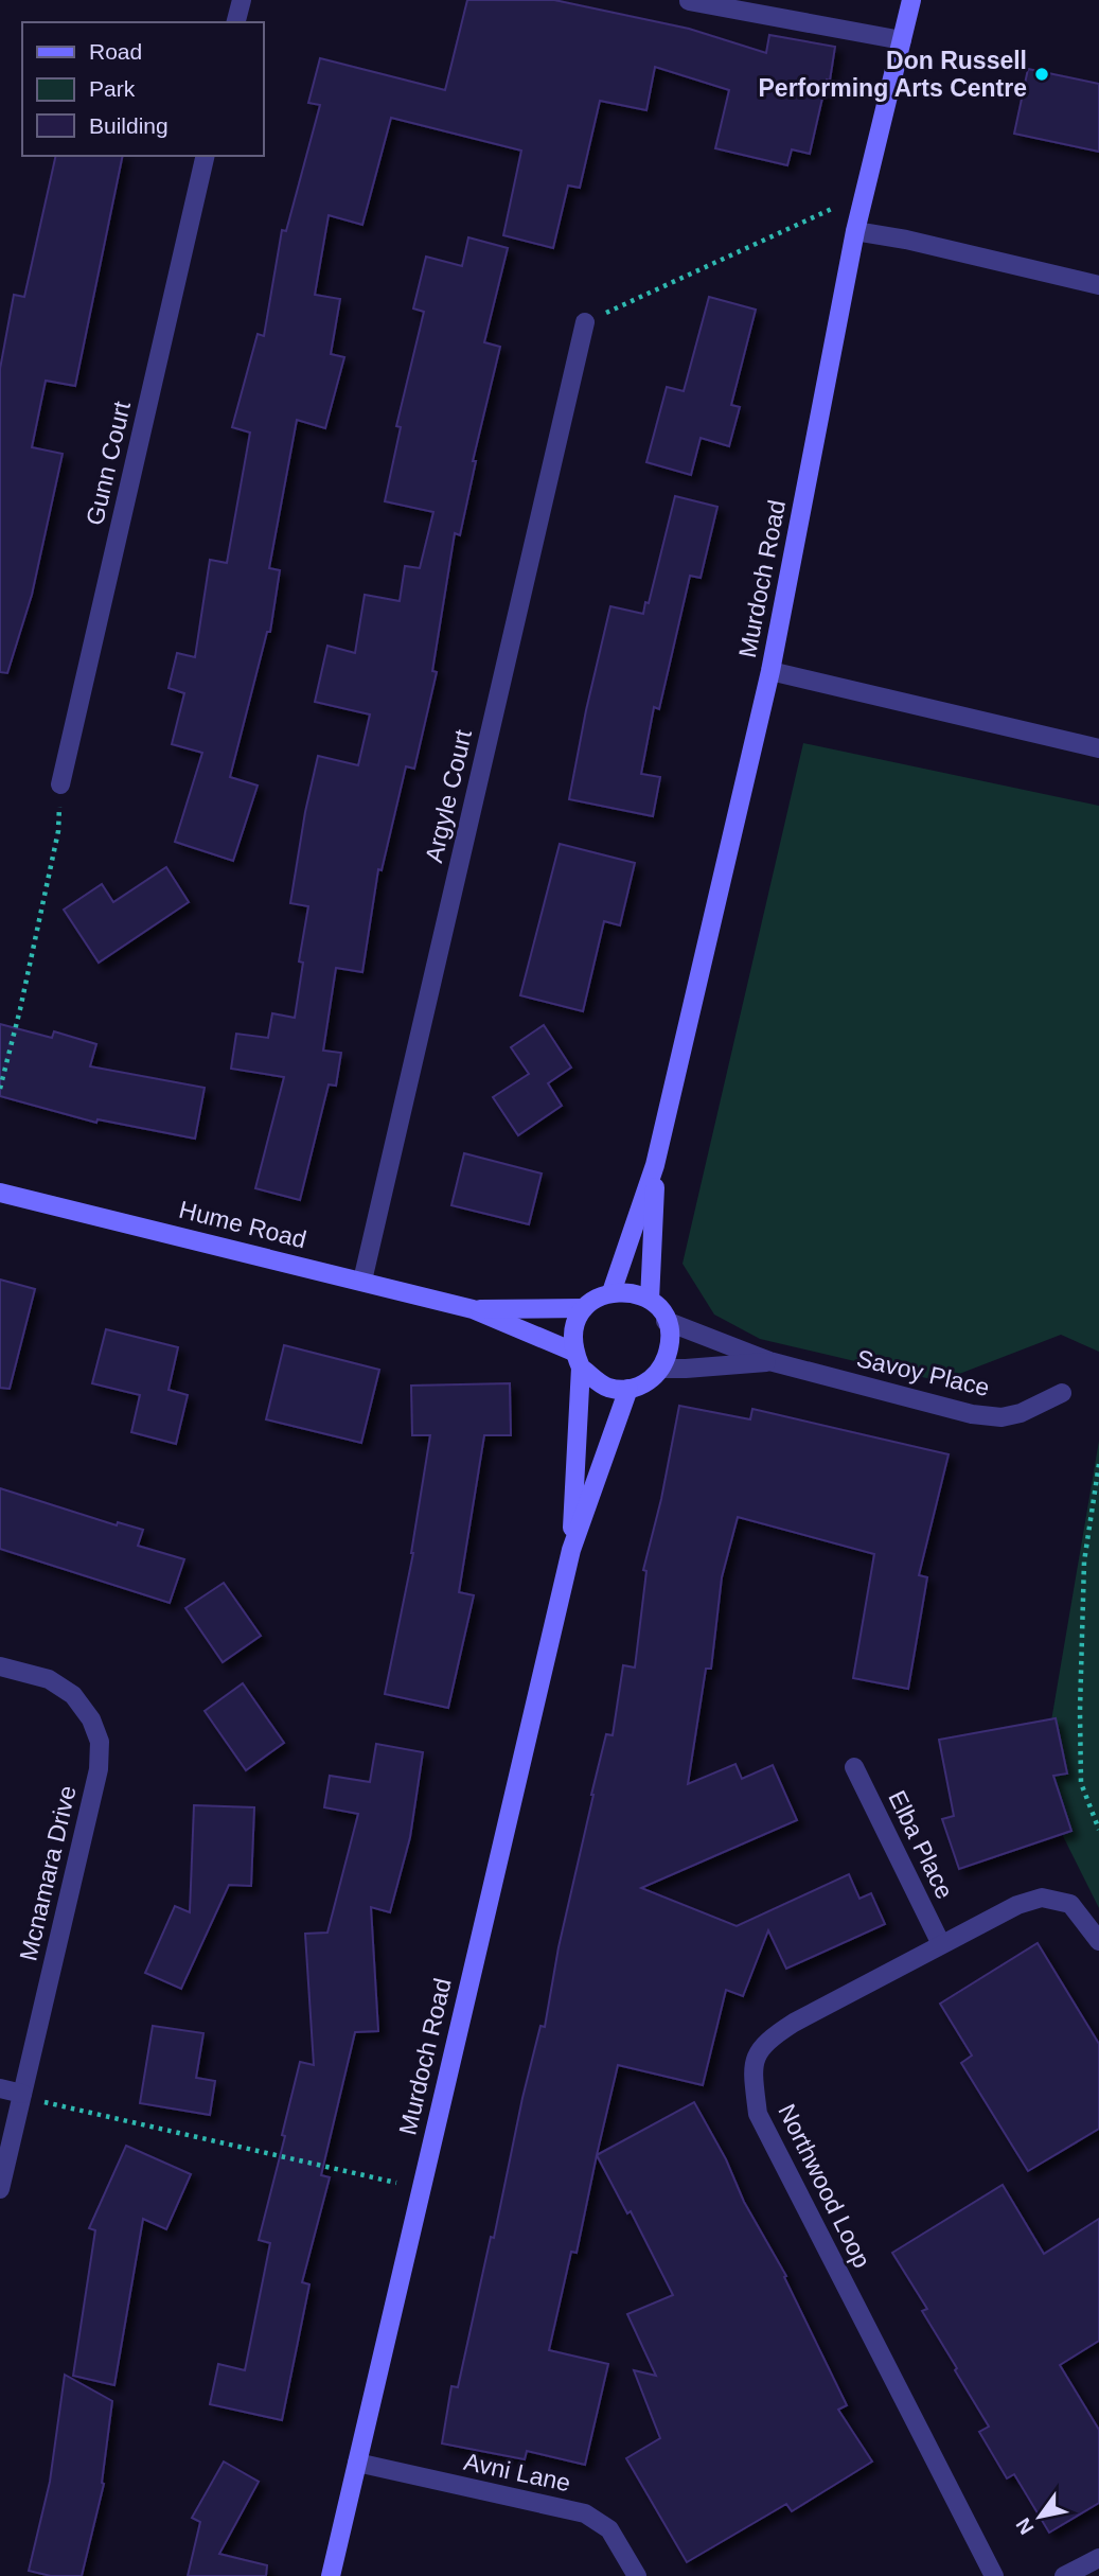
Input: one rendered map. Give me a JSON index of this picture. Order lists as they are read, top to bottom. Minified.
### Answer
{"streets":{"main road":["Murdoch Road","Hume Road"],"street":["Gunn Court","Argyle Court","Savoy Place","Elba Place","Mcnamara Drive","Northwood Loop","Avni Lane"]},"crossings":[["Murdoch Road","Hume Road"],["Murdoch Road","Savoy Place"],["Murdoch Road","Avni Lane"],["Argyle Court","Hume Road"],["Hume Road","Savoy Place"],["Elba Place","Northwood Loop"]],"places":["Don Russell Performing Arts Centre"],"legend":["Road","Park","Building"],"north":"bottom left"}
